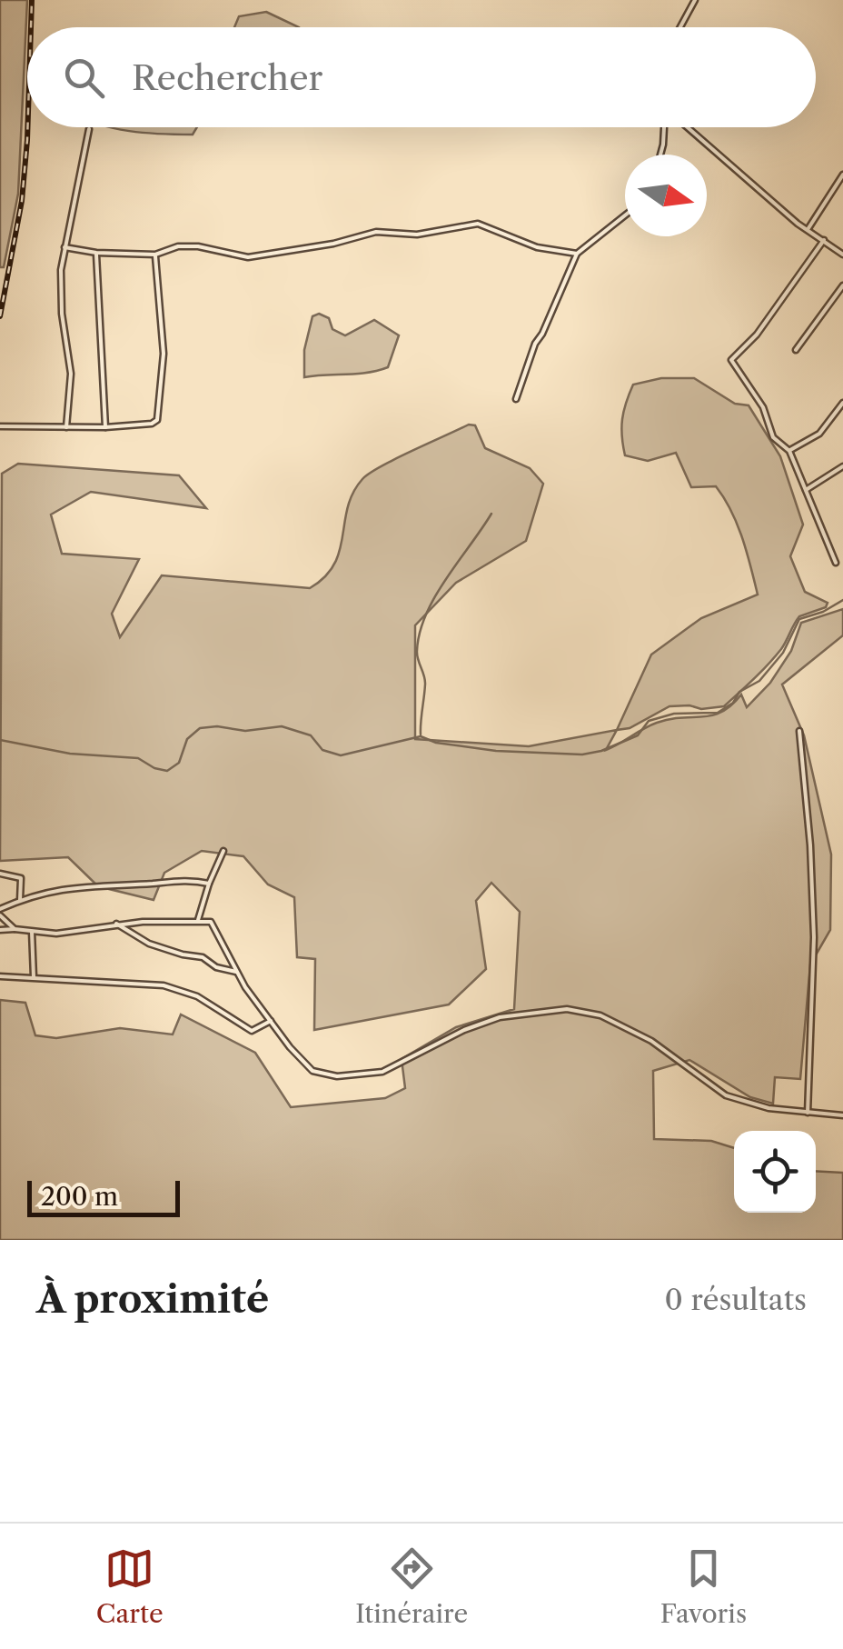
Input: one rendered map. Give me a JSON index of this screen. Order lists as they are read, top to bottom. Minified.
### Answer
{"scale_bar":"200 m","north":"right","page":{"search":"Rechercher","scale":"200 m","heading":["À proximité","0 résultats"],"nav":["Carte","Itinéraire","Favoris"]}}
